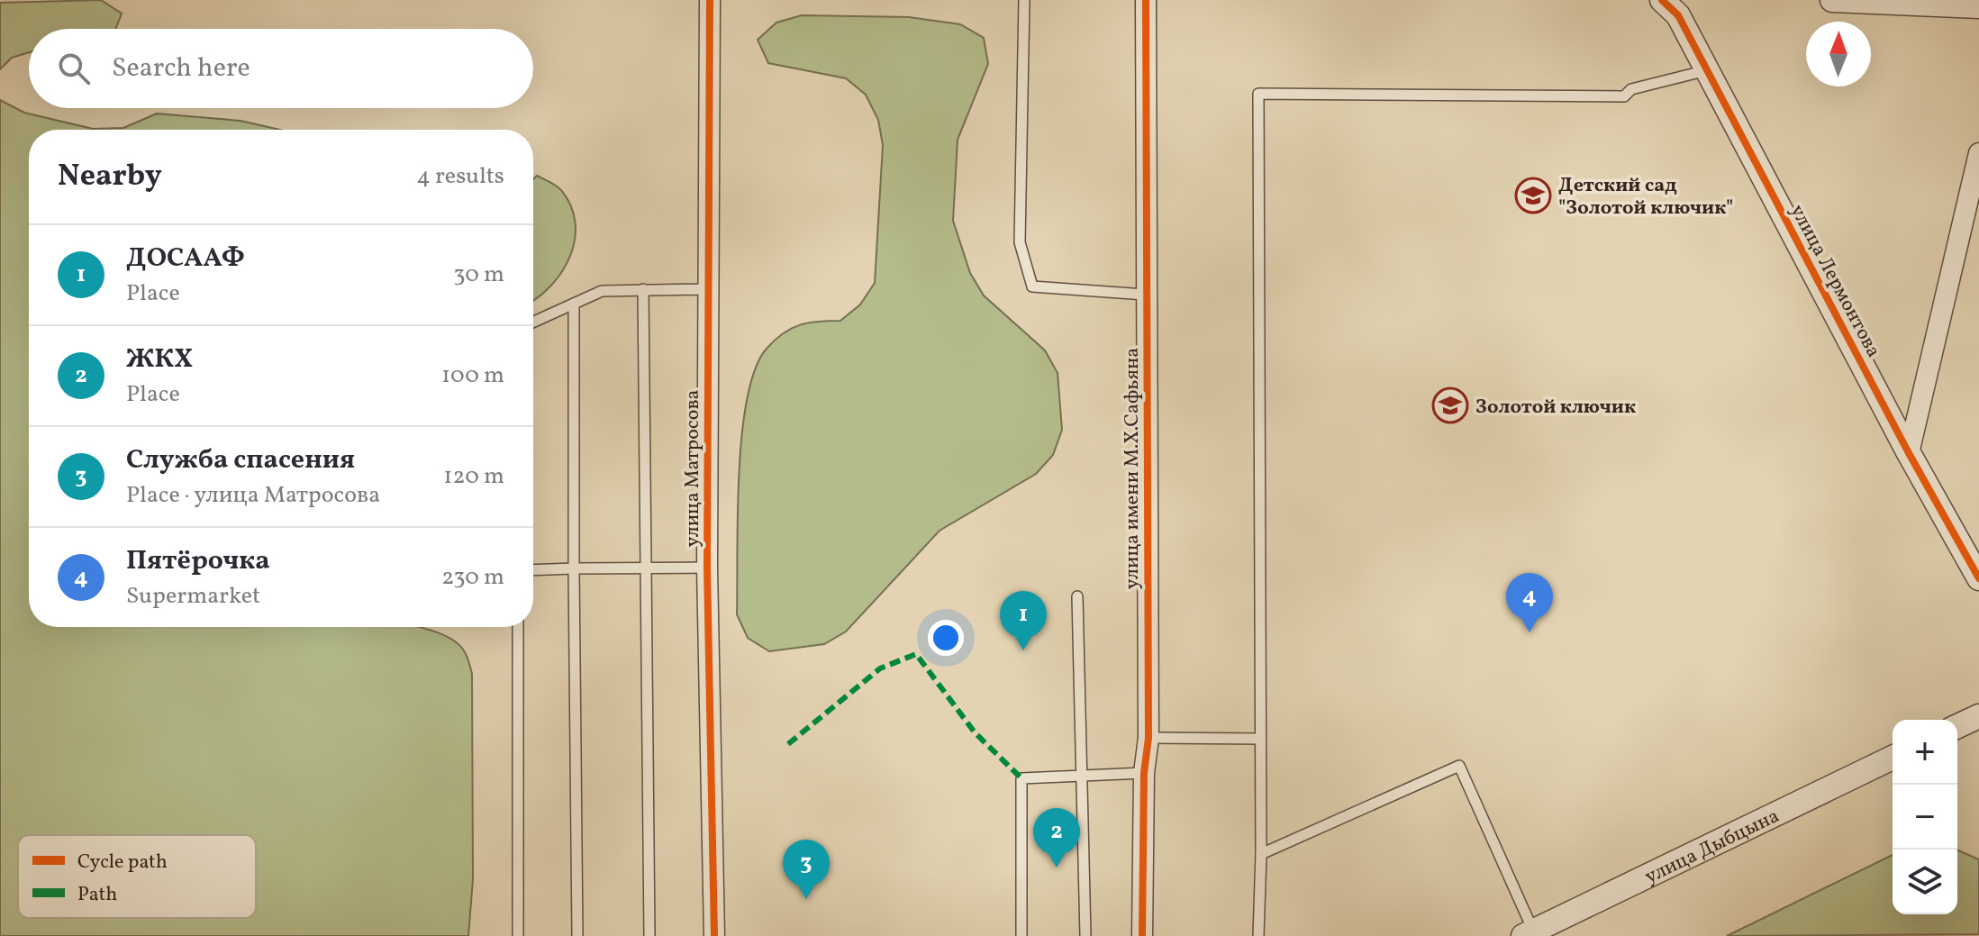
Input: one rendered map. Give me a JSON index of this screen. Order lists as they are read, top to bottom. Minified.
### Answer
{"streets":{"street":["улица Лермонтова","улица Матросова","улица имени М.Х.Сафьяна","улица Дыбцына"]},"places":{"school or university":["Детский сад \"Золотой ключик\"","Золотой ключик"]},"legend":["Cycle path","Path"],"north":"top","page":{"search":"Search here","heading":["Nearby","4 results"],"list":[{"mark":"1","name":"ДОСААФ","note":"Place","value":"30 m"},{"mark":"2","name":"ЖКХ","note":"Place","value":"100 m"},{"mark":"3","name":"Служба спасения","note":"Place · улица Матросова","value":"120 m"},{"mark":"4","name":"Пятёрочка","note":"Supermarket","value":"230 m"}],"pins":["4","1","2","3"],"map_buttons":["+","−"]}}
